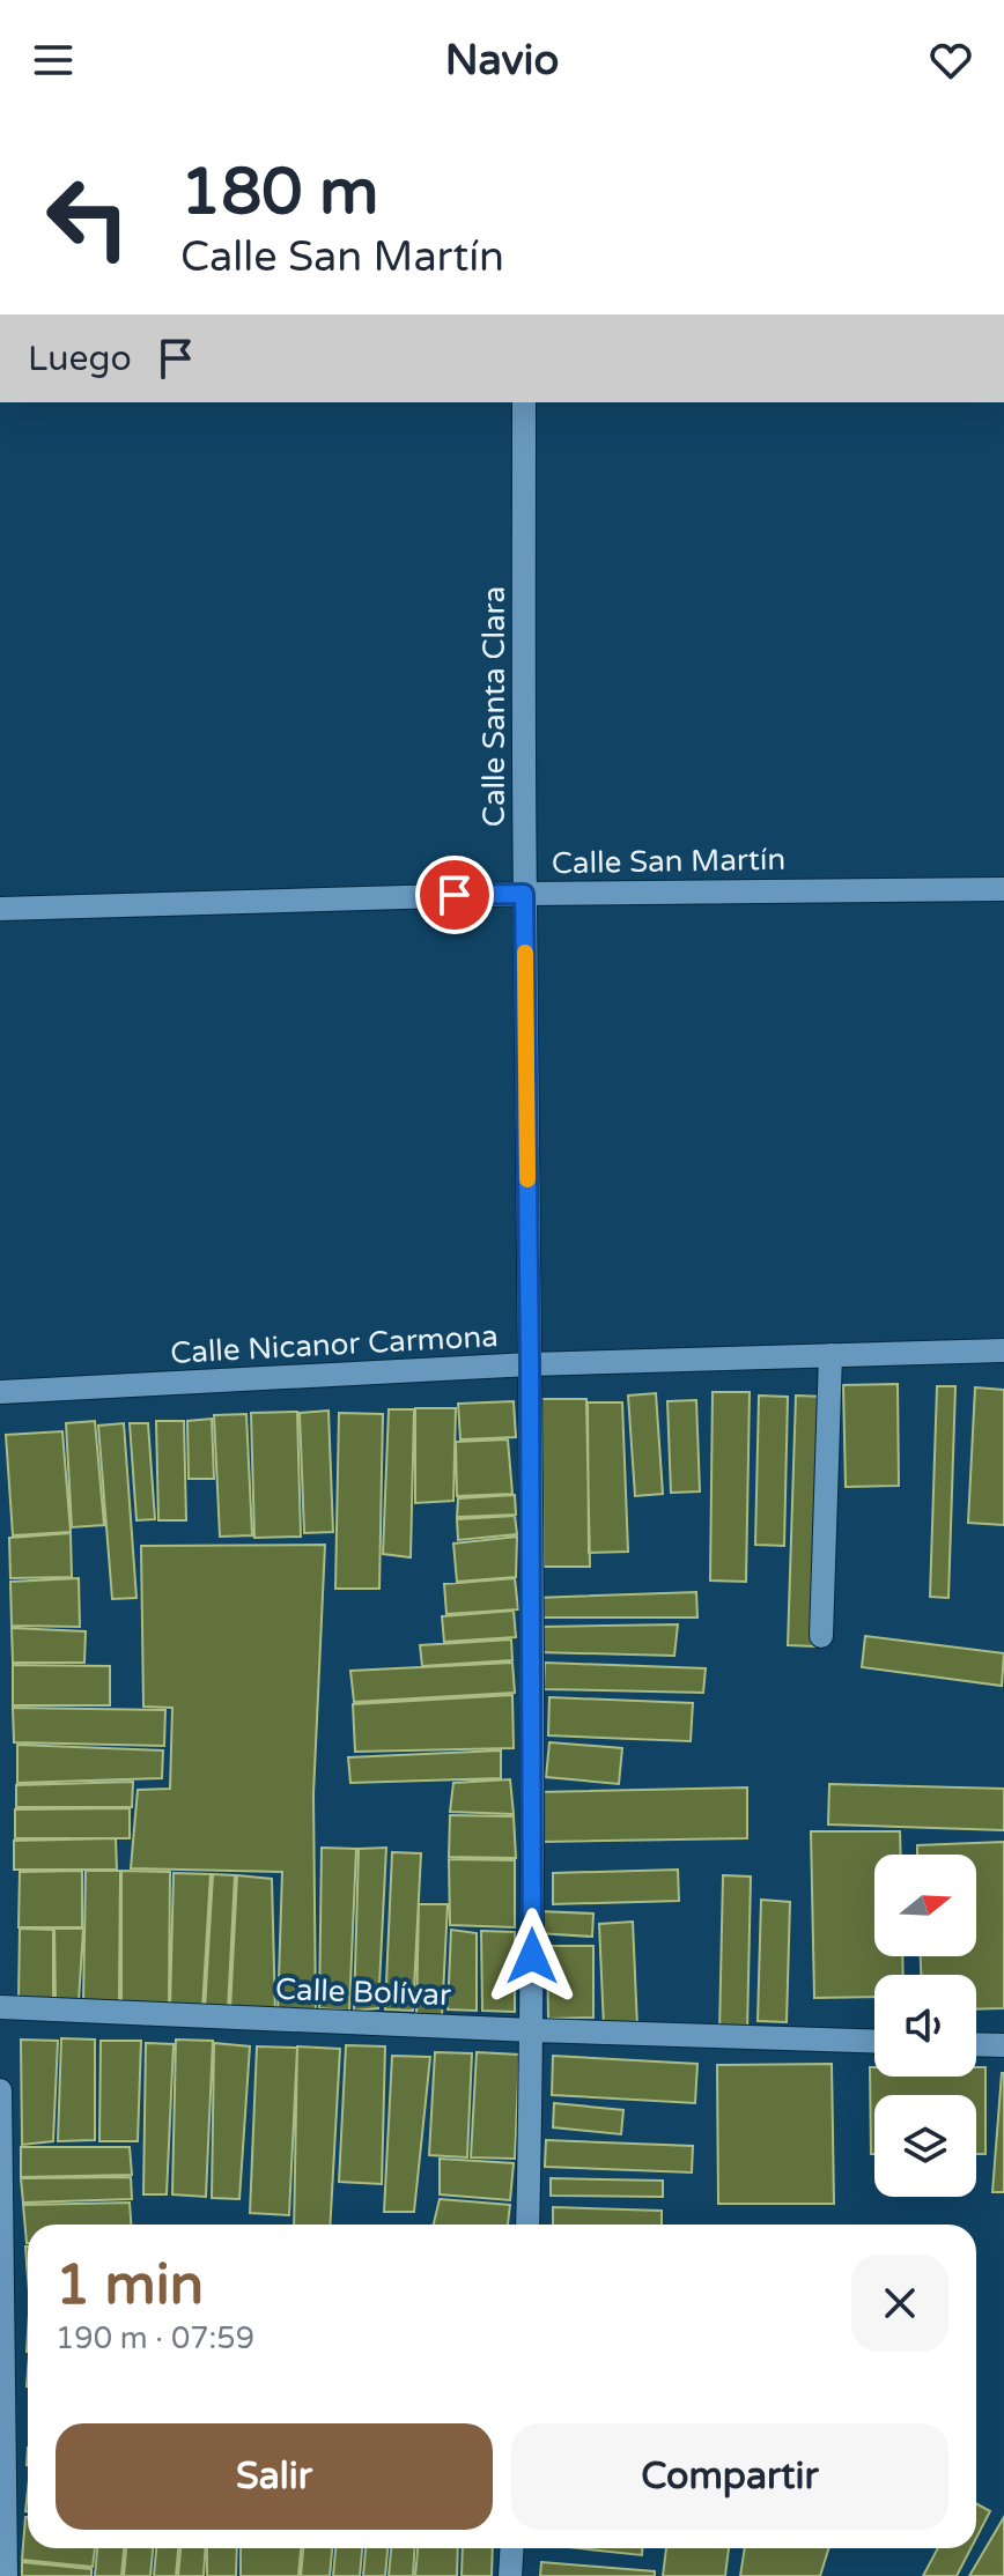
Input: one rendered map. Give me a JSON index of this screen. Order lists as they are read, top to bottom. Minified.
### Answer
{"streets":{"street":["Calle Santa Clara","Calle San Martín","Calle Nicanor Carmona","Calle Bolívar"]},"crossings":[["Calle Santa Clara","Calle San Martín"],["Calle Santa Clara","Calle Nicanor Carmona"],["Calle Santa Clara","Calle Bolívar"]],"north":"right","page":{"header":"Navio","turn":["180 m","Calle San Martín"],"then":"Luego","heading":["1 min","190 m · 07:59"],"buttons":["Salir","Compartir"]}}
